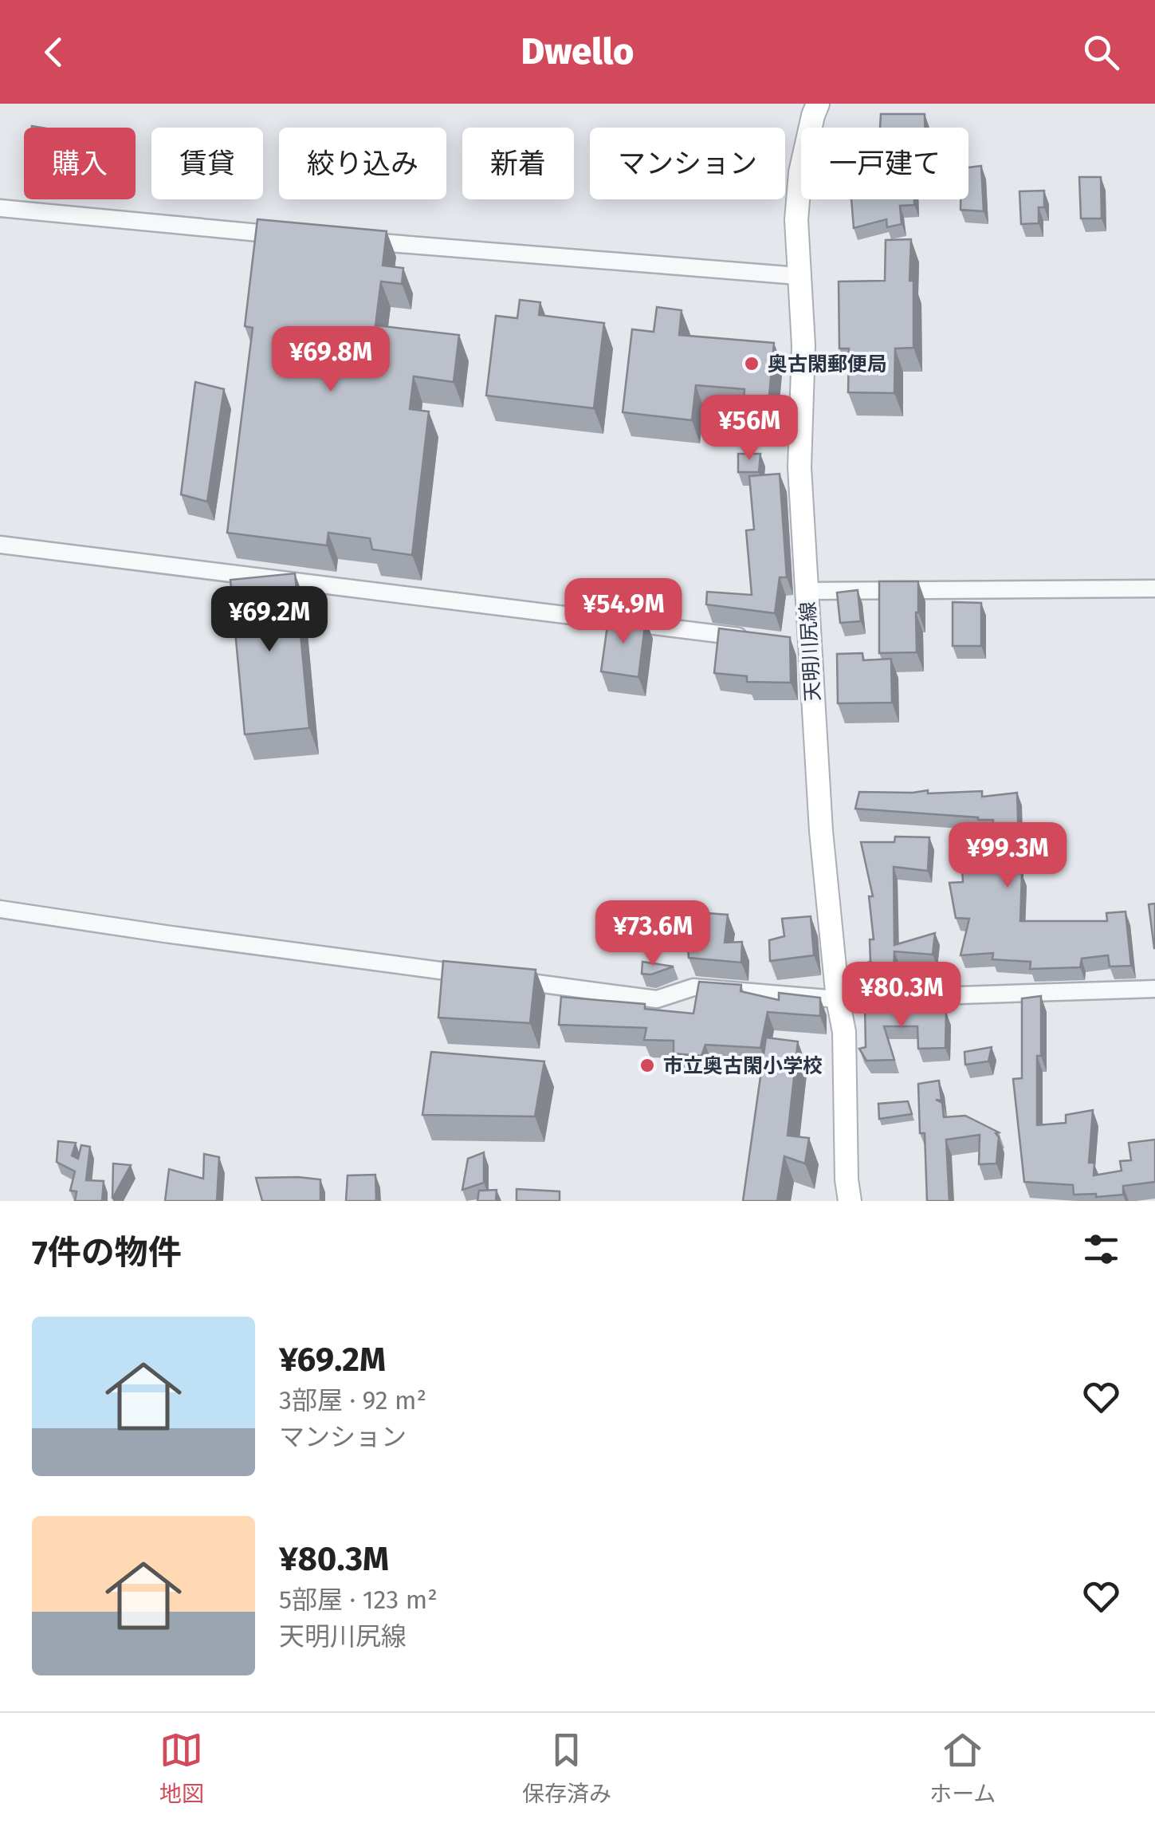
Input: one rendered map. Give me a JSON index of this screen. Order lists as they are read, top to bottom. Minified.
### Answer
{"streets":{"main road":["天明川尻線"]},"places":["奥古閑郵便局","市立奥古閑小学校"],"page":{"header":"Dwello","chip":["購入","賃貸","絞り込み","新着","マンション","一戸建て"],"price":["¥69.8M","¥56M","¥54.9M","¥69.2M","¥99.3M","¥73.6M","¥80.3M"],"heading":"7件の物件","list":[{"name":"¥69.2M","note":"3部屋 · 92 m² · マンション"},{"name":"¥80.3M","note":"5部屋 · 123 m² · 天明川尻線"}],"tabs":["地図","保存済み","ホーム"]}}
